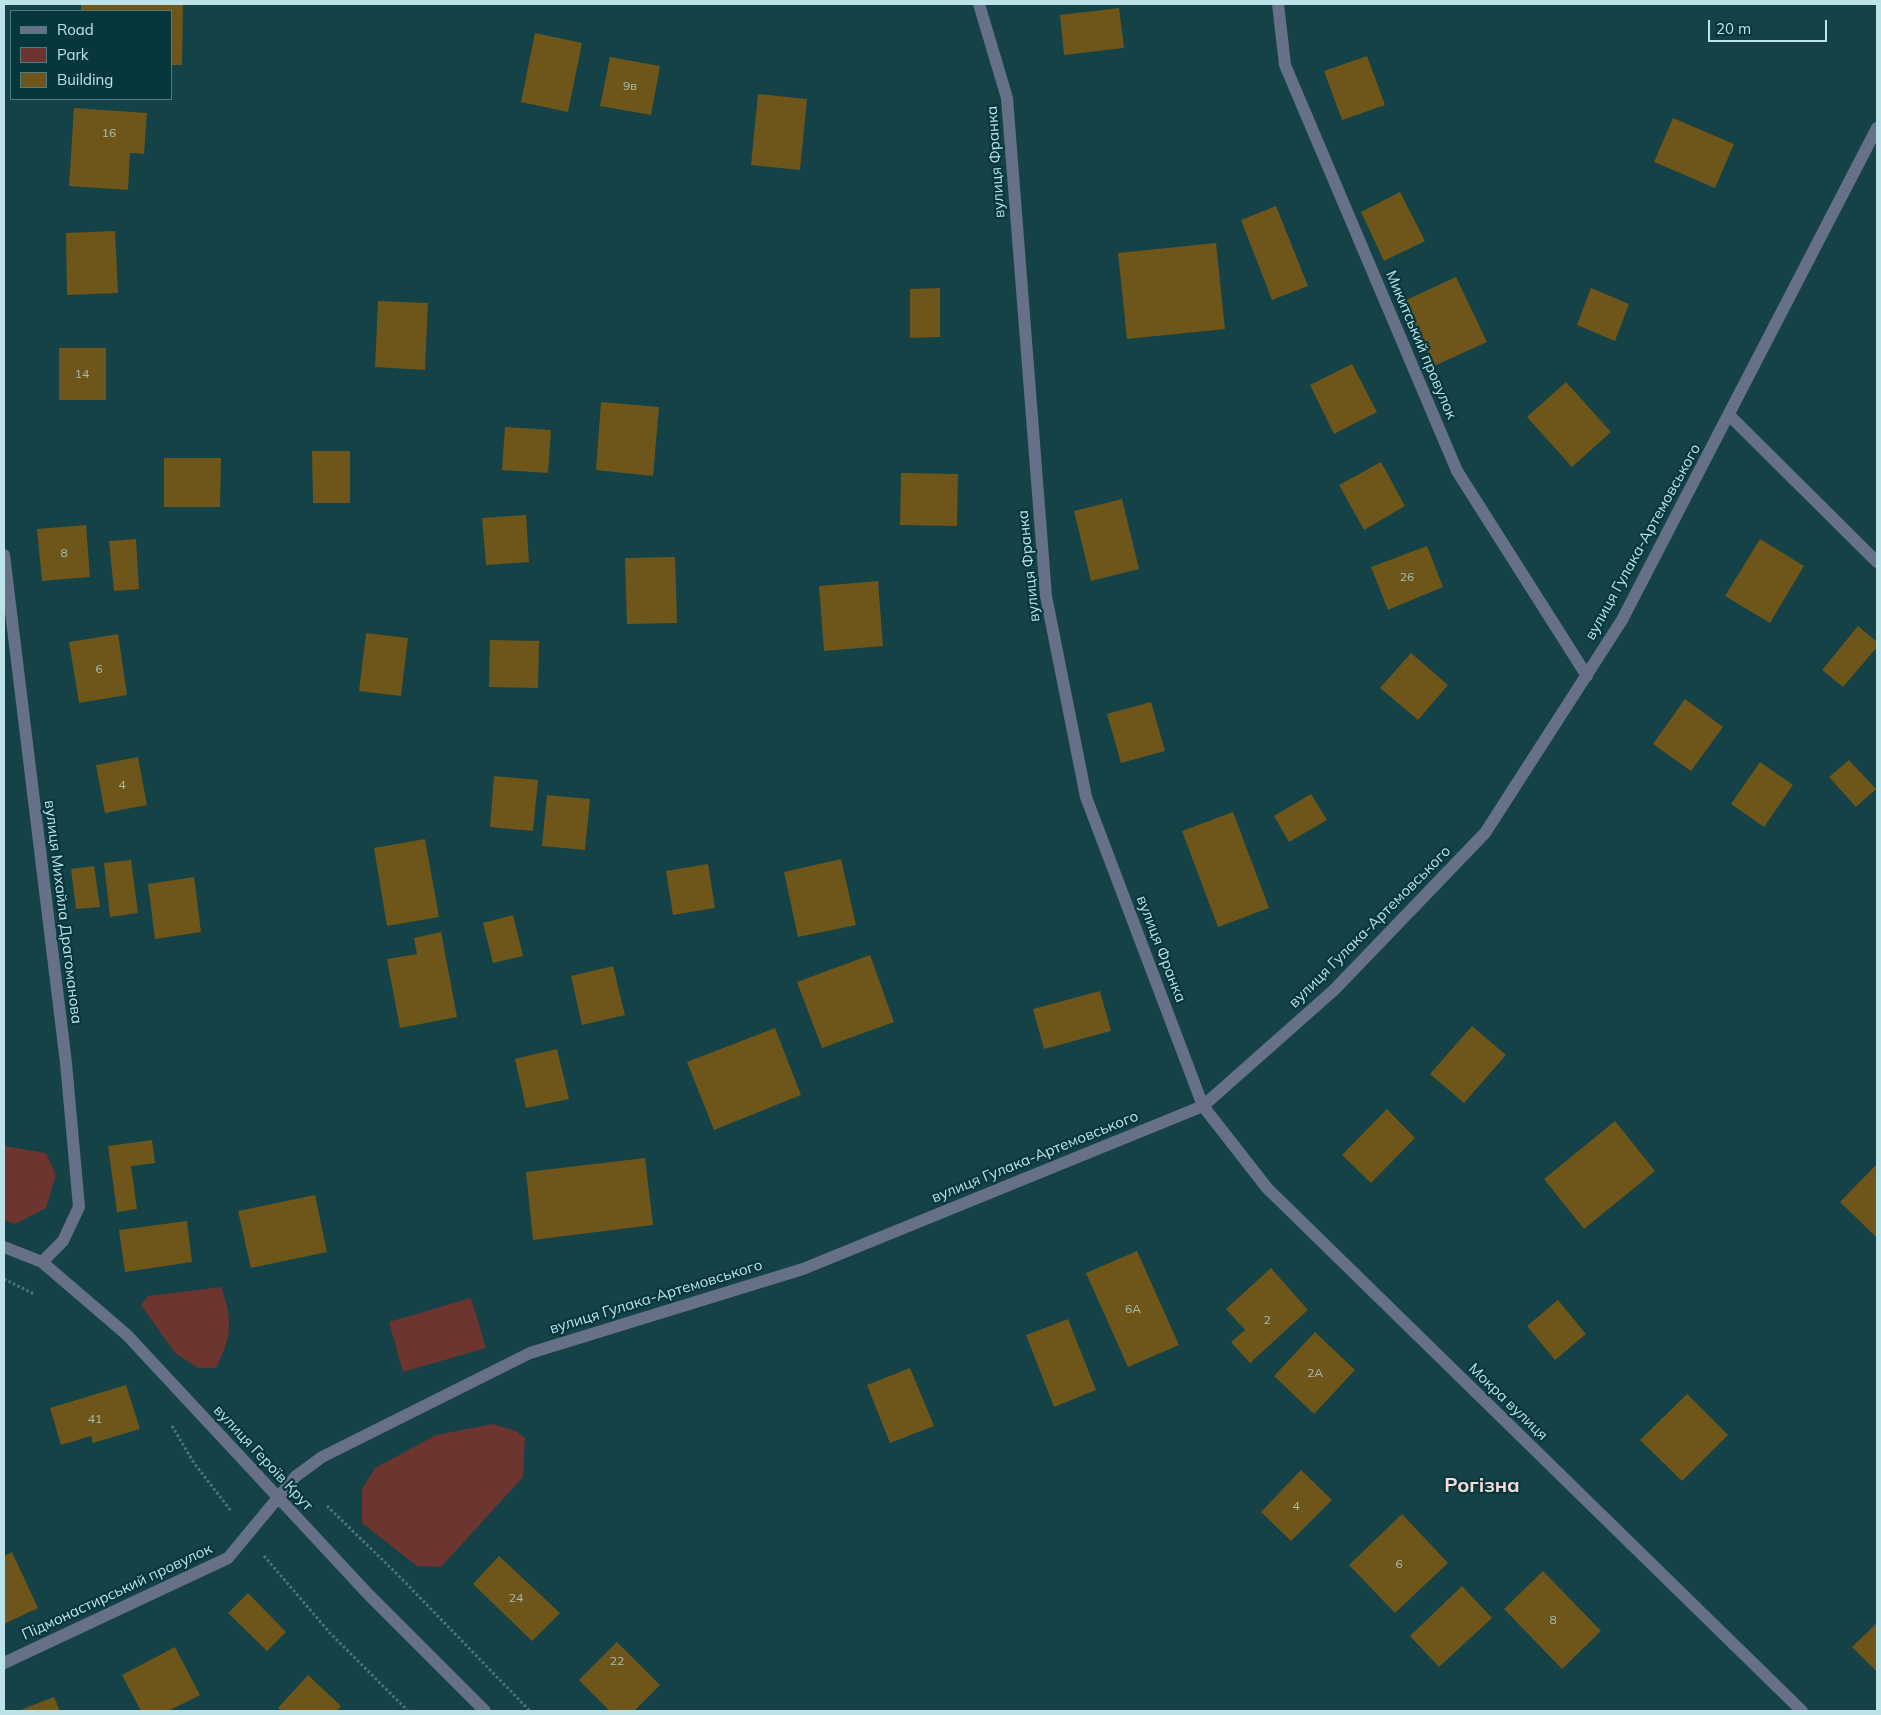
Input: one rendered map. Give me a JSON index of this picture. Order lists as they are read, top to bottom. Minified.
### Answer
{"streets":{"street":["вулиця Франка","Микитський провулок","вулиця Гулака-Артемовського","вулиця Михайла Драгоманова","Мокра вулиця","вулиця Героїв Крут","Підмонастирський провулок"]},"crossings":[["вулиця Франка","вулиця Гулака-Артемовського"],["вулиця Франка","Мокра вулиця"],["Микитський провулок","вулиця Гулака-Артемовського"],["вулиця Гулака-Артемовського","Мокра вулиця"],["вулиця Гулака-Артемовського","вулиця Героїв Крут"],["вулиця Гулака-Артемовського","Підмонастирський провулок"],["вулиця Михайла Драгоманова","вулиця Героїв Крут"],["вулиця Героїв Крут","Підмонастирський провулок"]],"districts":["Рогізна"],"house_numbers":["9в","16","14","8","26","6","4","6А","2","2А","41","4","6","24","8","22"],"legend":["Road","Park","Building"],"scale_bar":"20 m"}
